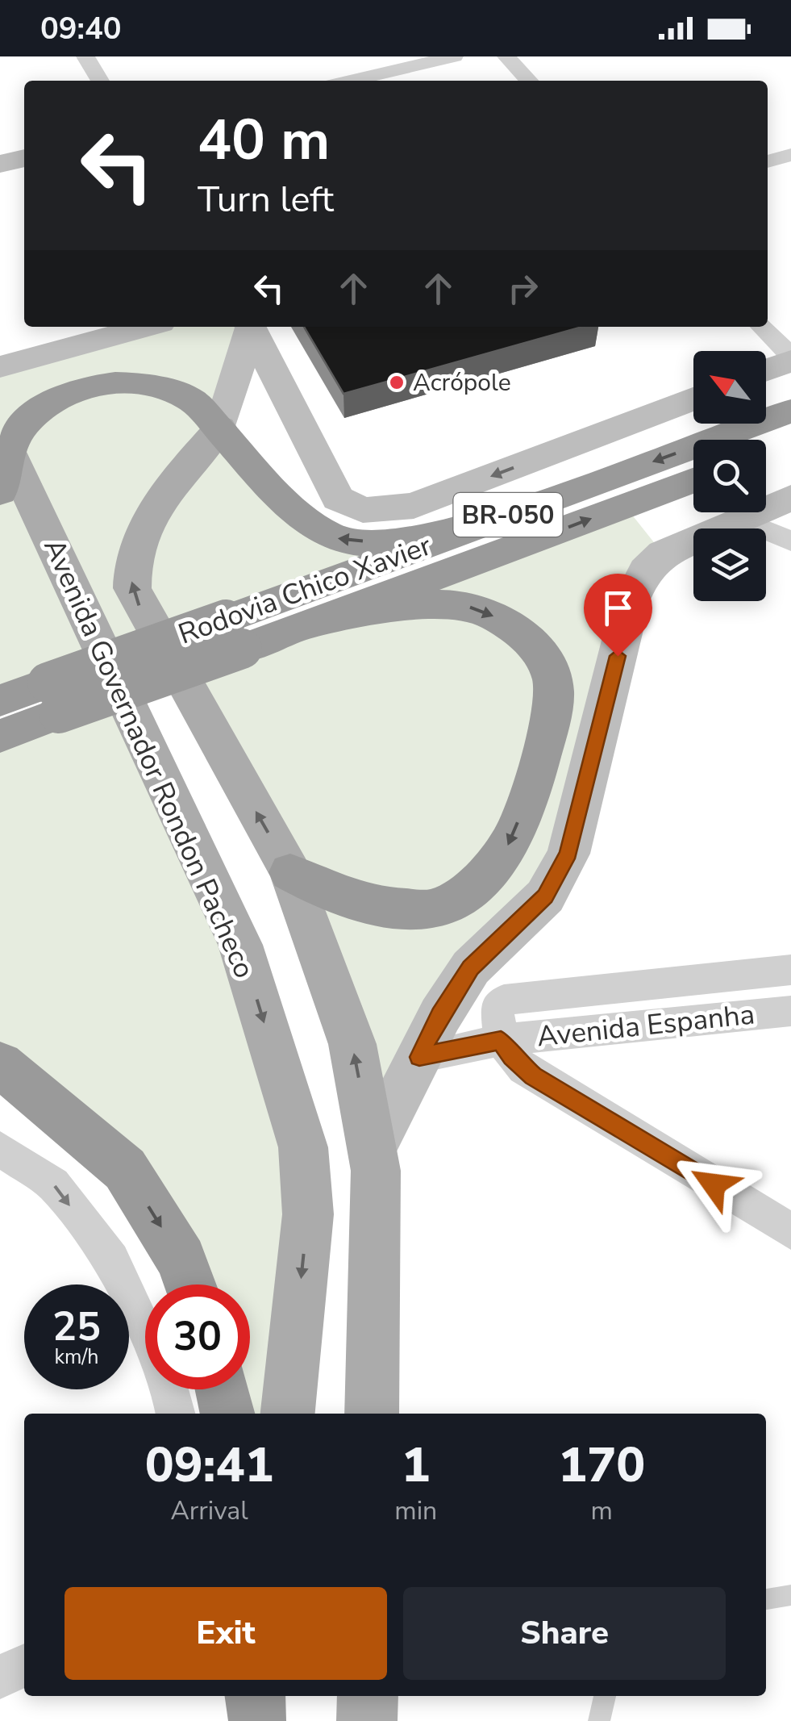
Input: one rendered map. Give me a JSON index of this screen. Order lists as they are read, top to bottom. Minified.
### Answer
{"streets":{"highway":["BR-050","Rodovia Chico Xavier"],"main road":["Avenida Governador Rondon Pacheco"],"street":["Avenida Espanha"]},"places":["Acrópole"],"north":"top left","page":{"status":"09:40","turn":["40 m","Turn left"],"speed":"25 km/h","limit":"30","eta":["09:41","Arrival","1","min","170","m"],"buttons":["Exit","Share"]}}
